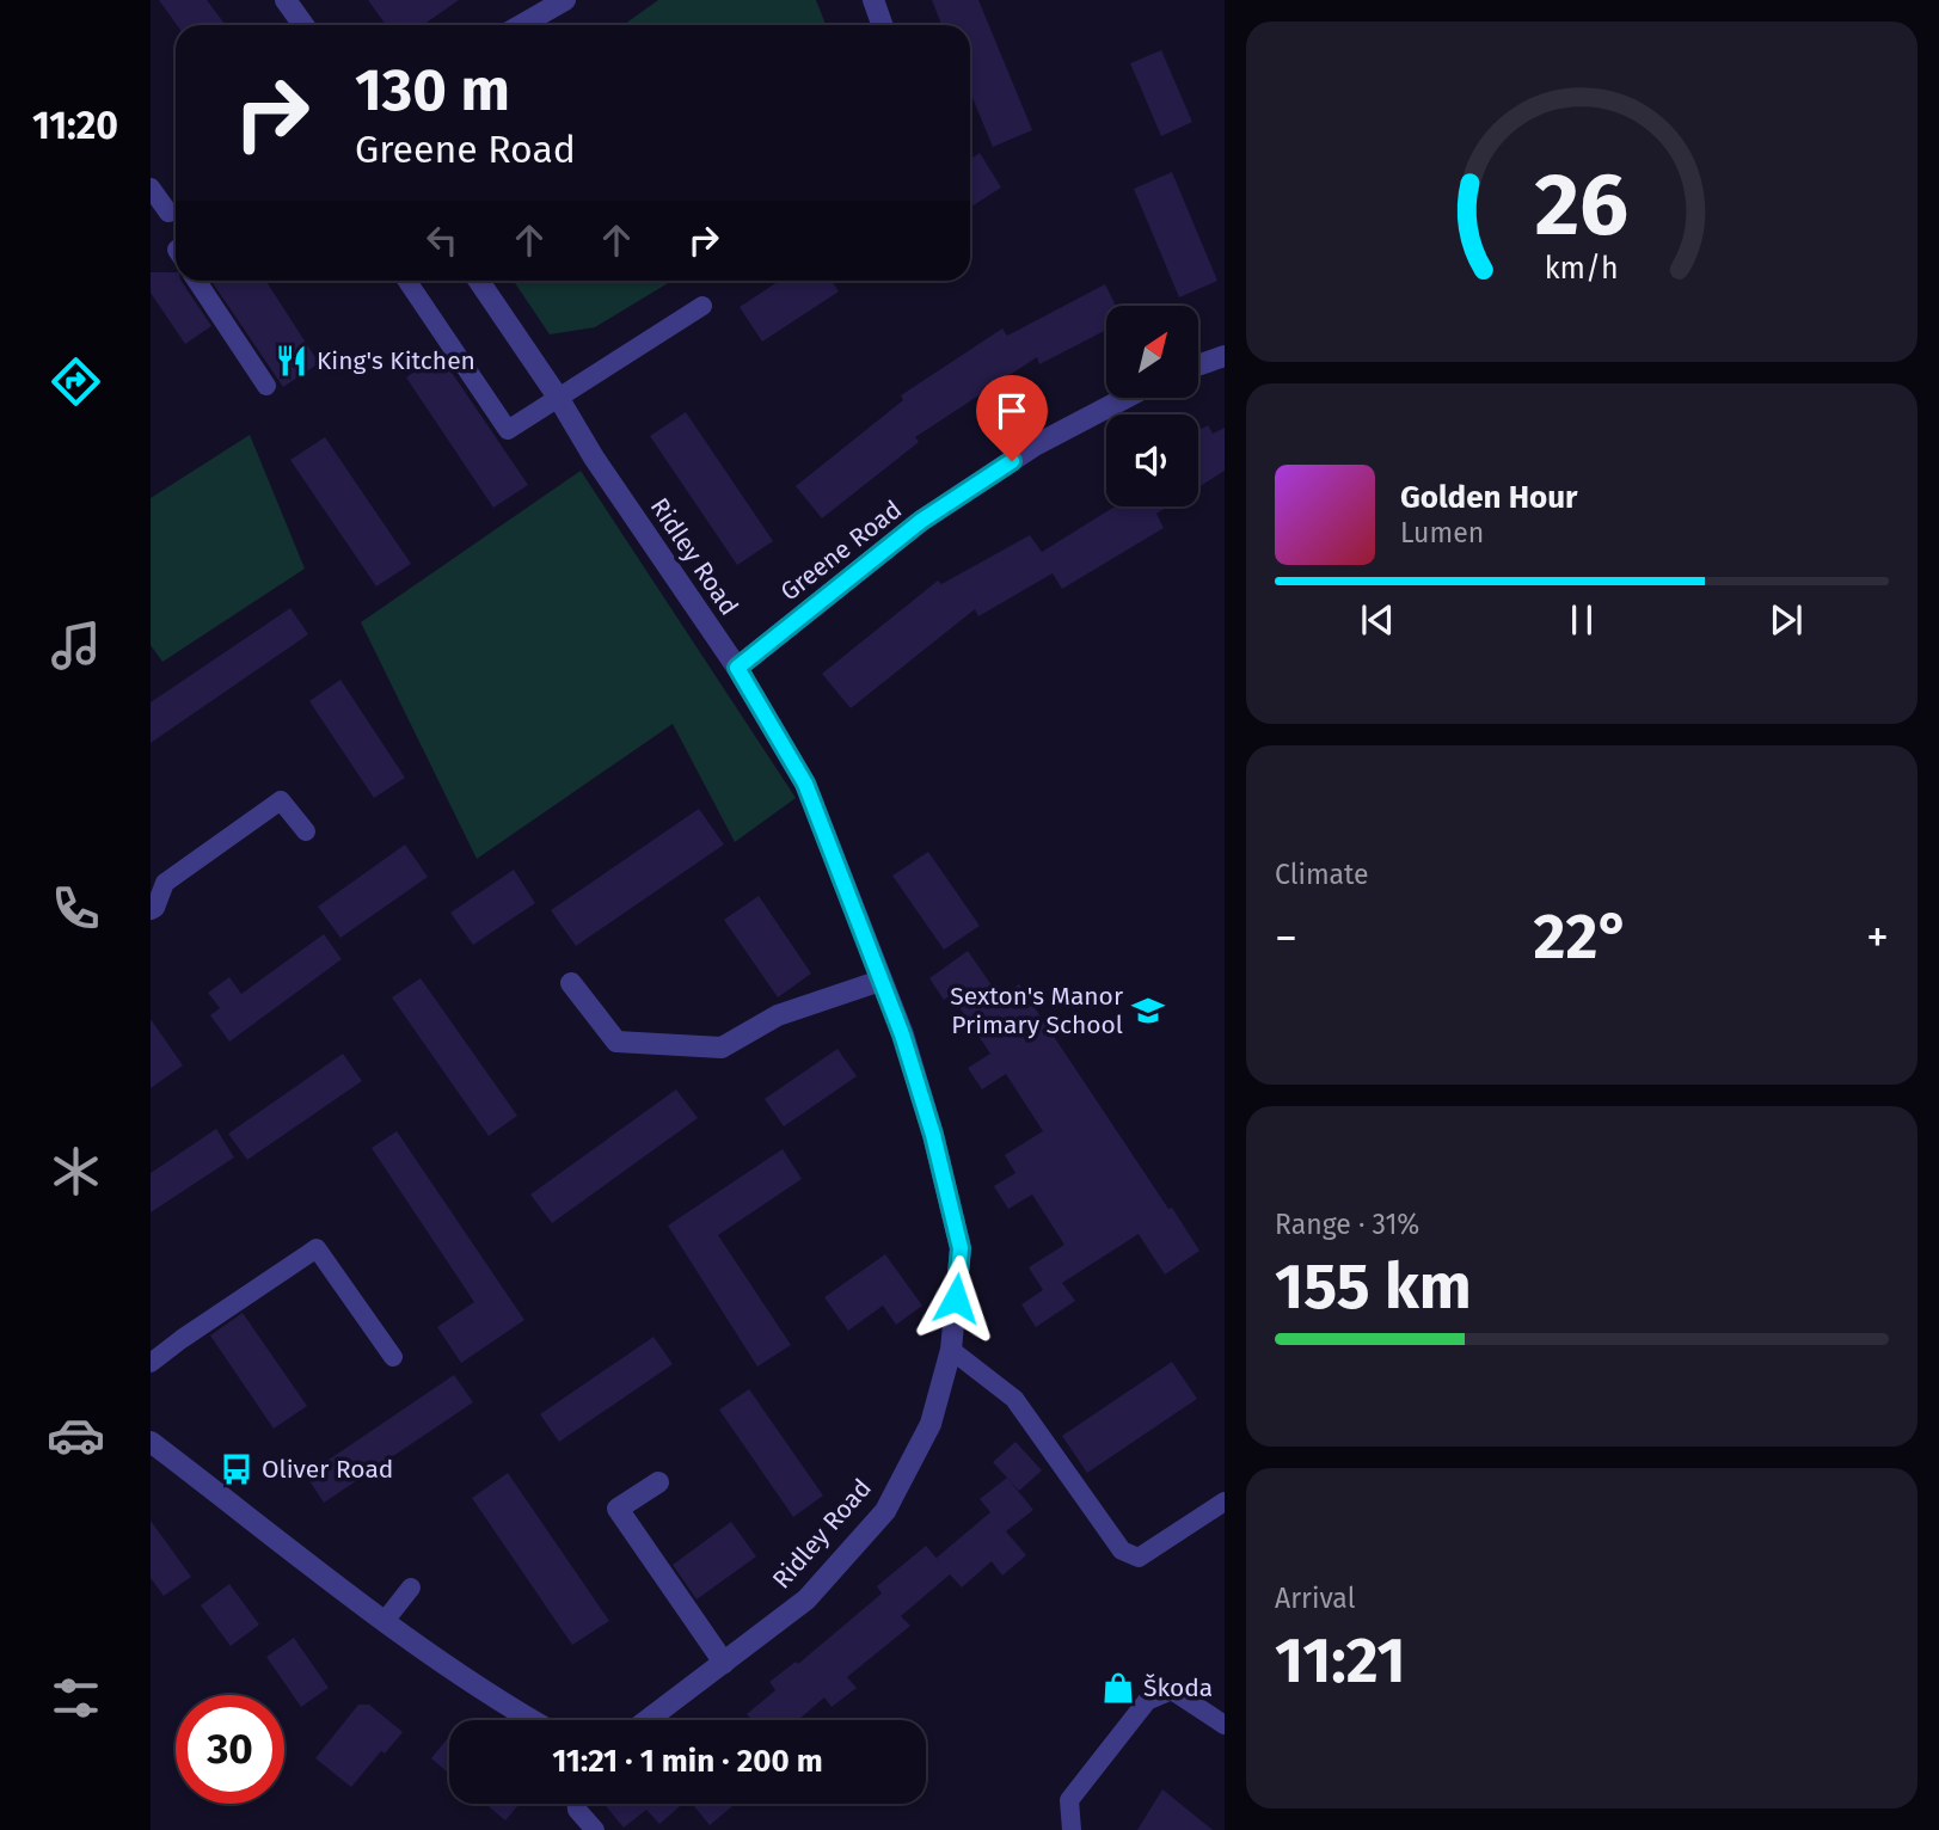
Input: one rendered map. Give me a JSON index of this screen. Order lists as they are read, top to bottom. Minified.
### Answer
{"streets":{"street":["Greene Road","Ridley Road"]},"crossings":[["Greene Road","Ridley Road"]],"places":{"restaurant":["King's Kitchen"],"school or university":["Sexton's Manor Primary School"],"bus stop":["Oliver Road"],"shop":["Škoda"]},"north":"top right","page":{"tabs":"11:20","turn":["130 m","Greene Road"],"song":["Golden Hour","Lumen"],"tile":["Climate",["Range · 31%","155 km"],["Arrival","11:21"]],"heat":["−","22°","+"],"limit":"30","trip":"11:21 · 1 min · 200 m","gauge":["26","km/h"]}}
